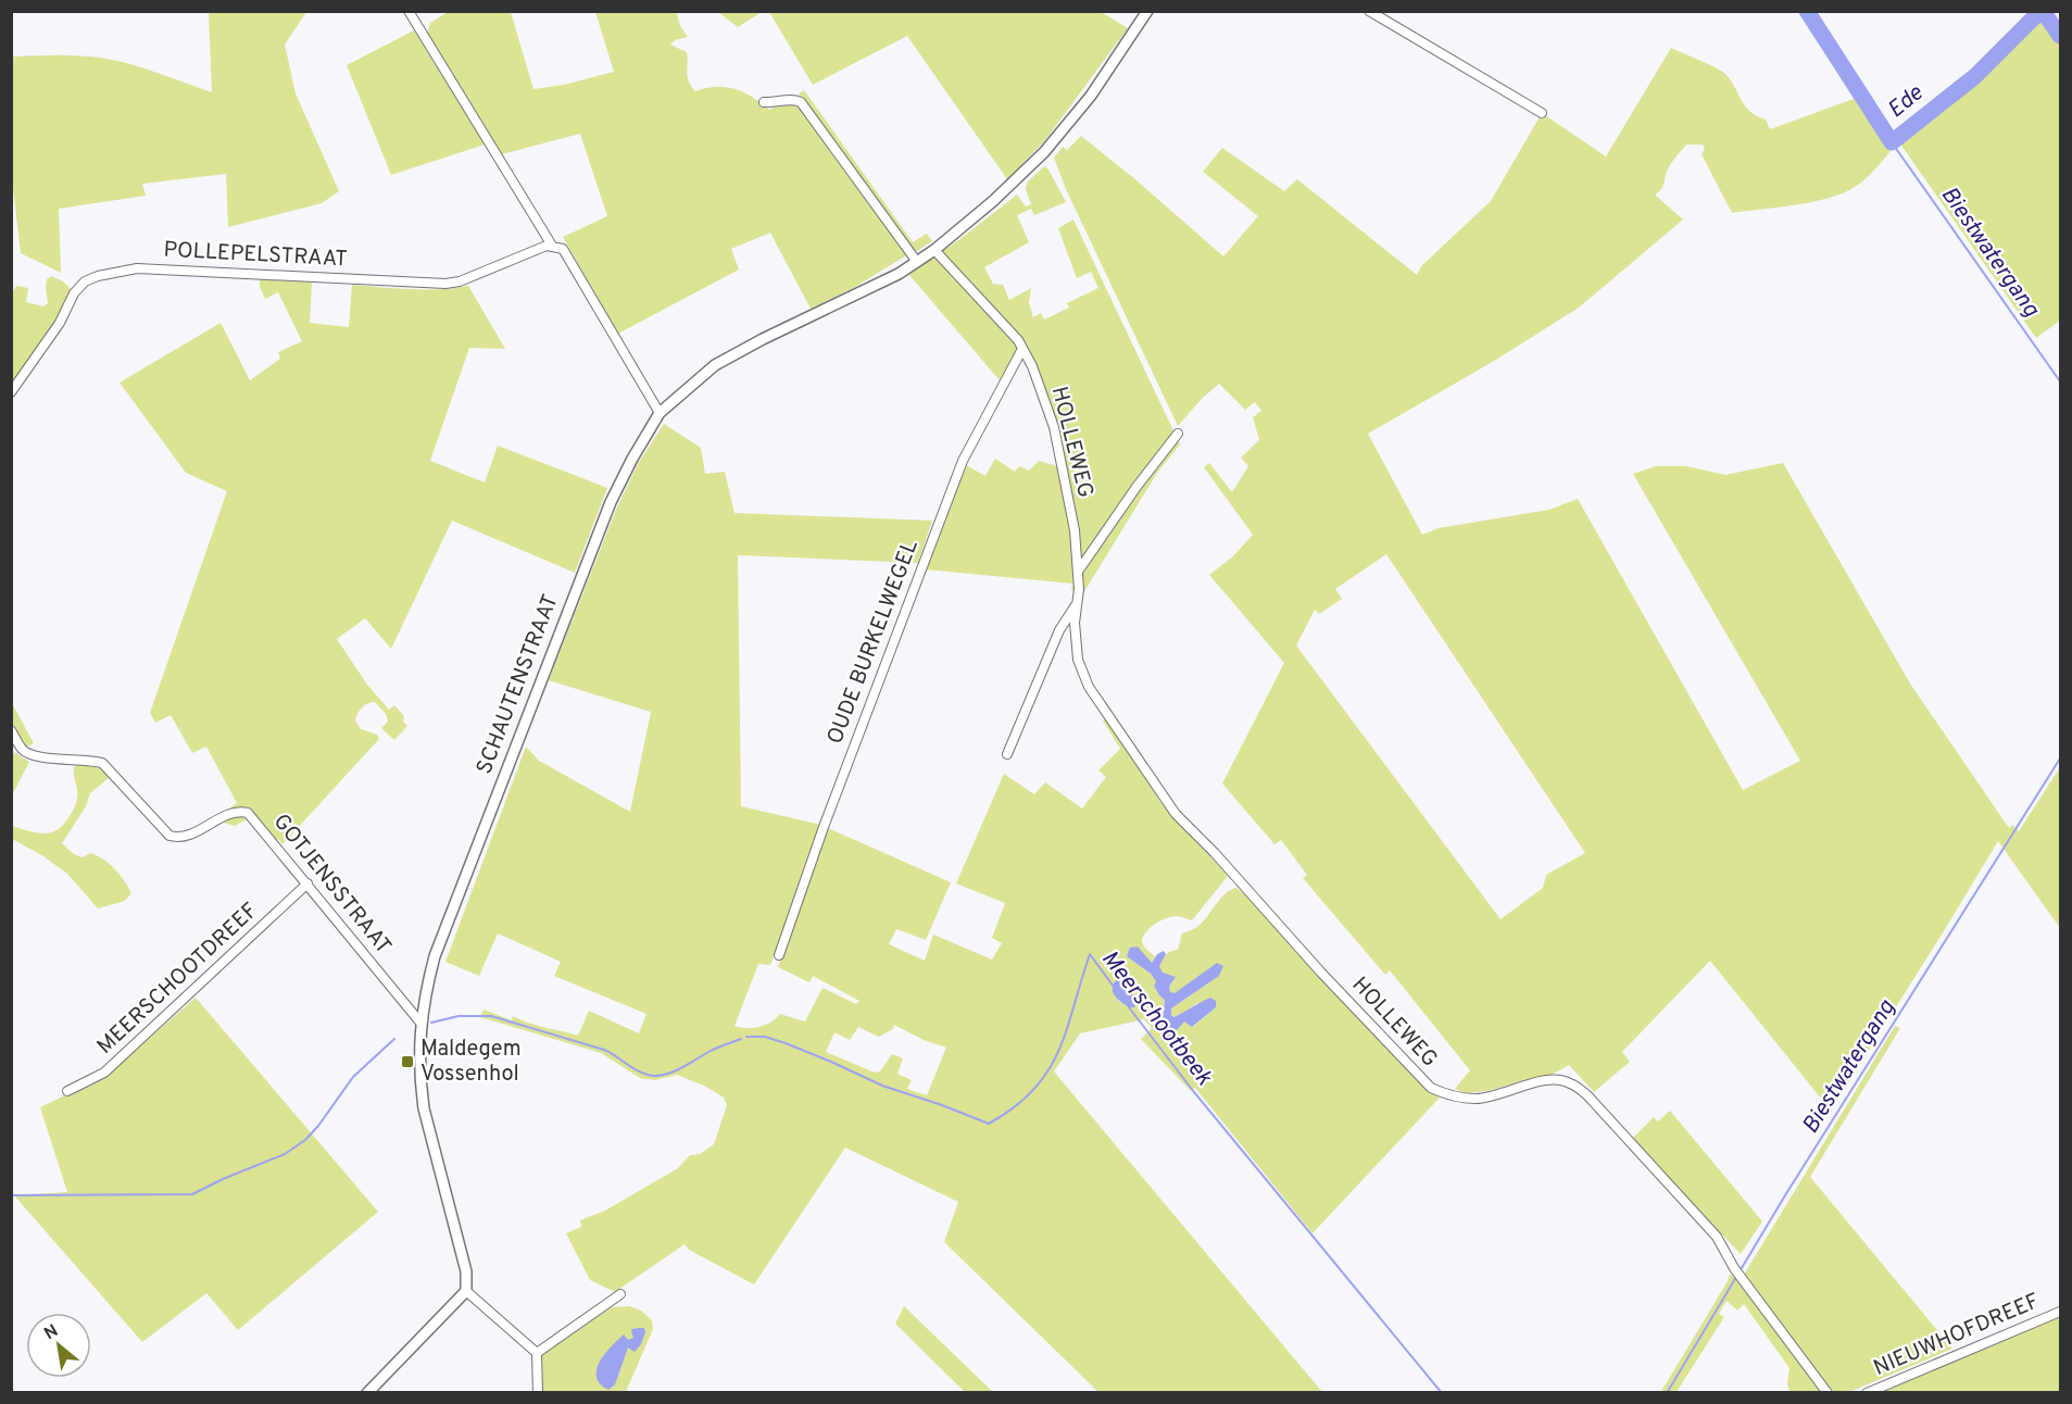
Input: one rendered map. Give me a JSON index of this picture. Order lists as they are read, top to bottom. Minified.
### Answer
{"streets":{"street":["POLLEPELSTRAAT","HOLLEWEG","OUDE BURKELWEGEL","SCHAUTENSTRAAT","GOTJENSSTRAAT","MEERSCHOOTDREEF","NIEUWHOFDREEF"]},"crossings":[["HOLLEWEG","OUDE BURKELWEGEL"],["HOLLEWEG","SCHAUTENSTRAAT"],["SCHAUTENSTRAAT","GOTJENSSTRAAT"],["GOTJENSSTRAAT","MEERSCHOOTDREEF"]],"water":["Ede","Biestwatergang","Meerschootbeek"],"places":{"transit":["Maldegem Vossenhol"]},"north":"top left"}
